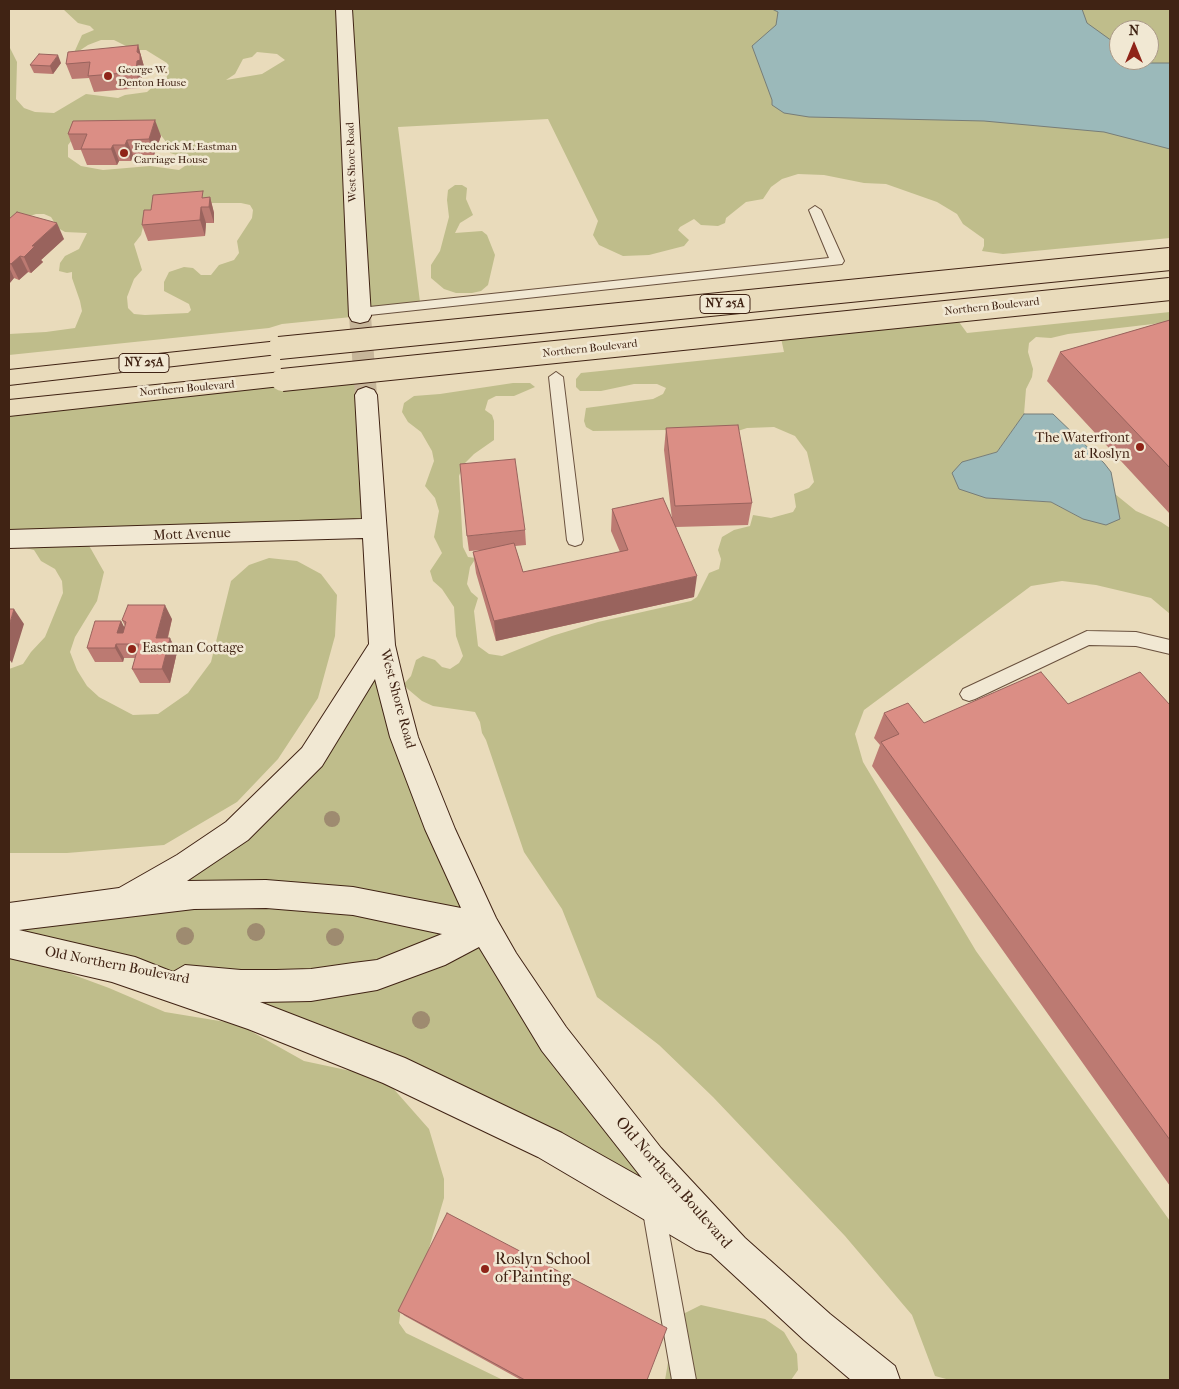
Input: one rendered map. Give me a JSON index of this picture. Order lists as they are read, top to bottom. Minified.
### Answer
{"streets":{"main road":["West Shore Road","NY 25A","Northern Boulevard","Mott Avenue","Old Northern Boulevard"]},"crossings":[["West Shore Road","Mott Avenue"],["West Shore Road","Old Northern Boulevard"]],"places":["George W. Denton House","Frederick M. Eastman Carriage House","The Waterfront at Roslyn","Eastman Cottage","Roslyn School of Painting"],"north":"top"}
